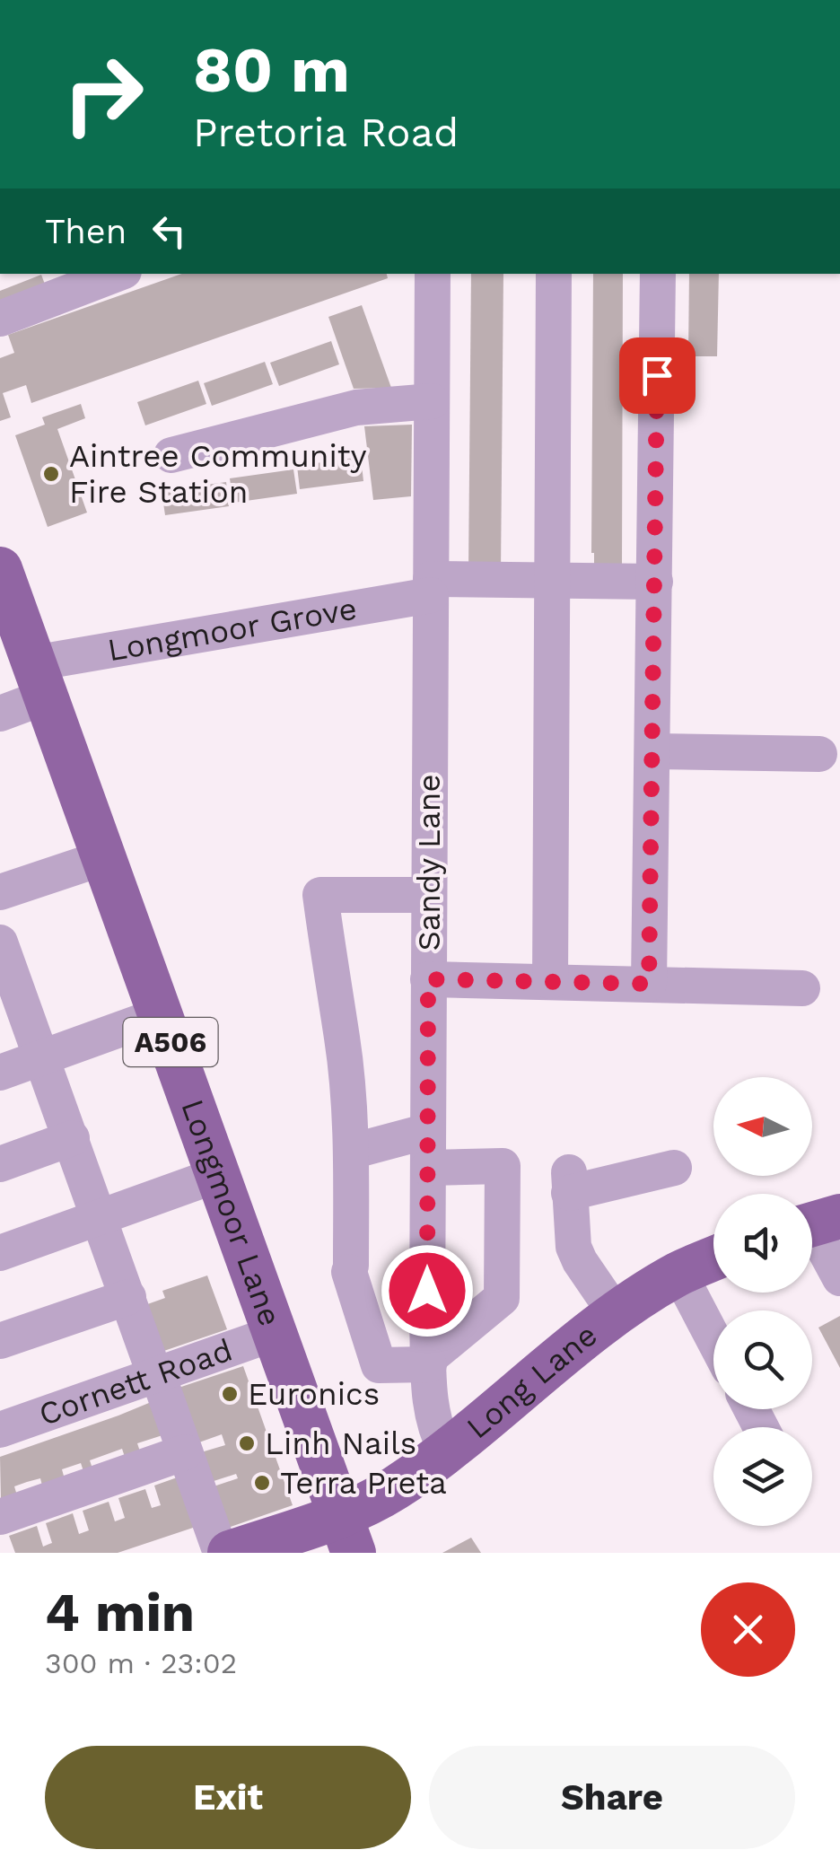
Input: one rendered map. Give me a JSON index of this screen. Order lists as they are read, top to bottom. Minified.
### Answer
{"streets":{"main road":["A506","Longmoor Lane","Long Lane"],"street":["Longmoor Grove","Sandy Lane","Cornett Road"]},"crossings":[["Longmoor Grove","Sandy Lane"],["Longmoor Grove","Longmoor Lane"],["Sandy Lane","Long Lane"],["Longmoor Lane","Long Lane"],["Longmoor Lane","Cornett Road"]],"places":["Aintree Community Fire Station","Euronics","Linh Nails","Terra Preta"],"north":"left","page":{"turn":["80 m","Pretoria Road"],"then":"Then","heading":["4 min","300 m · 23:02"],"buttons":["Exit","Share"]}}
